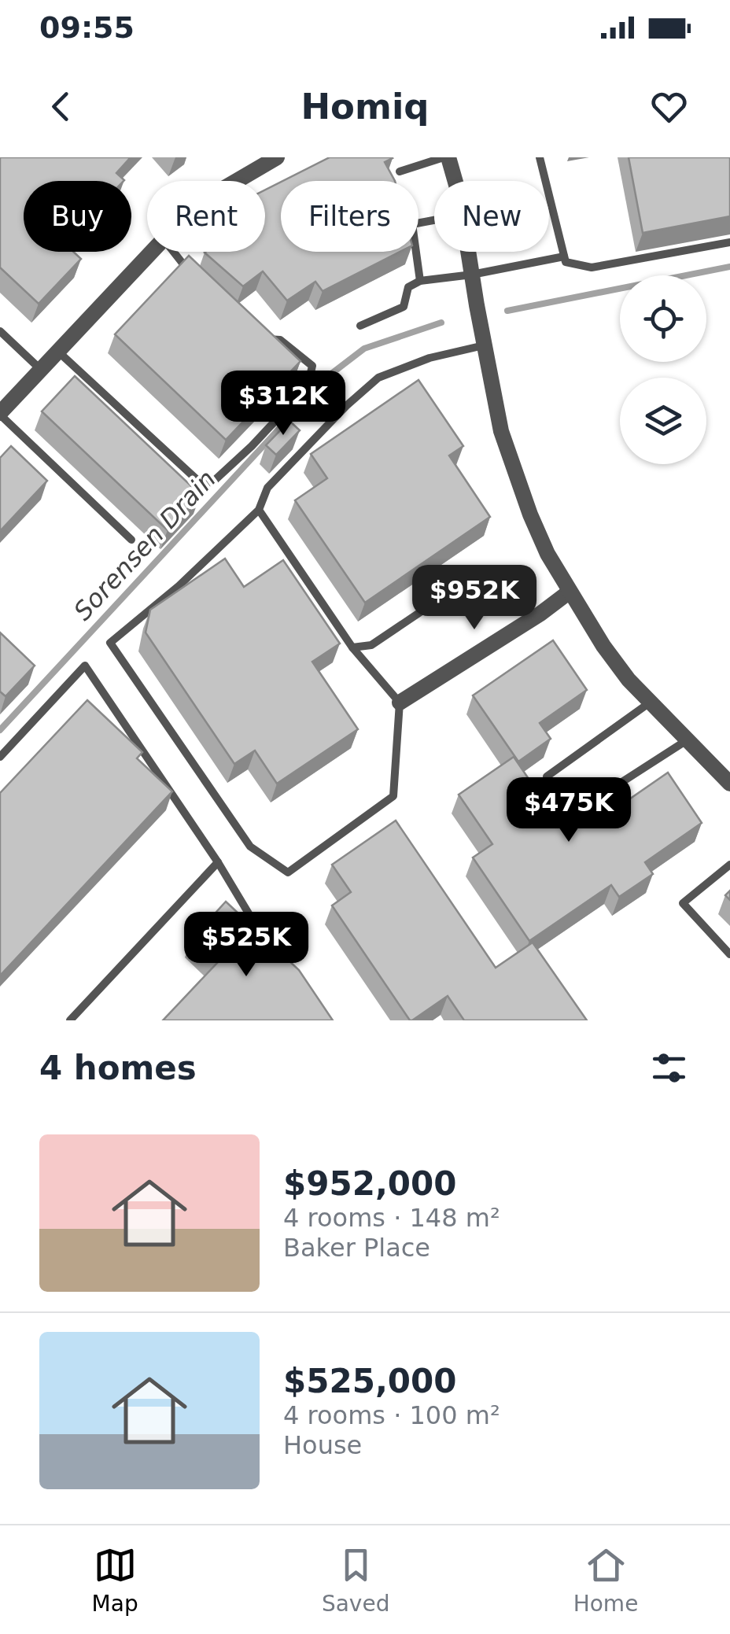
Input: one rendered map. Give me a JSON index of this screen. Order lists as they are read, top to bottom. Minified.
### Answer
{"water":["Sorensen Drain"],"page":{"status":"09:55","header":"Homiq","chip":["Buy","Rent","Filters","New"],"price":["$312K","$952K","$475K","$525K"],"heading":"4 homes","list":[{"name":"$952,000","note":"4 rooms · 148 m² · Baker Place"},{"name":"$525,000","note":"4 rooms · 100 m² · House"}],"tabs":["Map","Saved","Home"]}}
